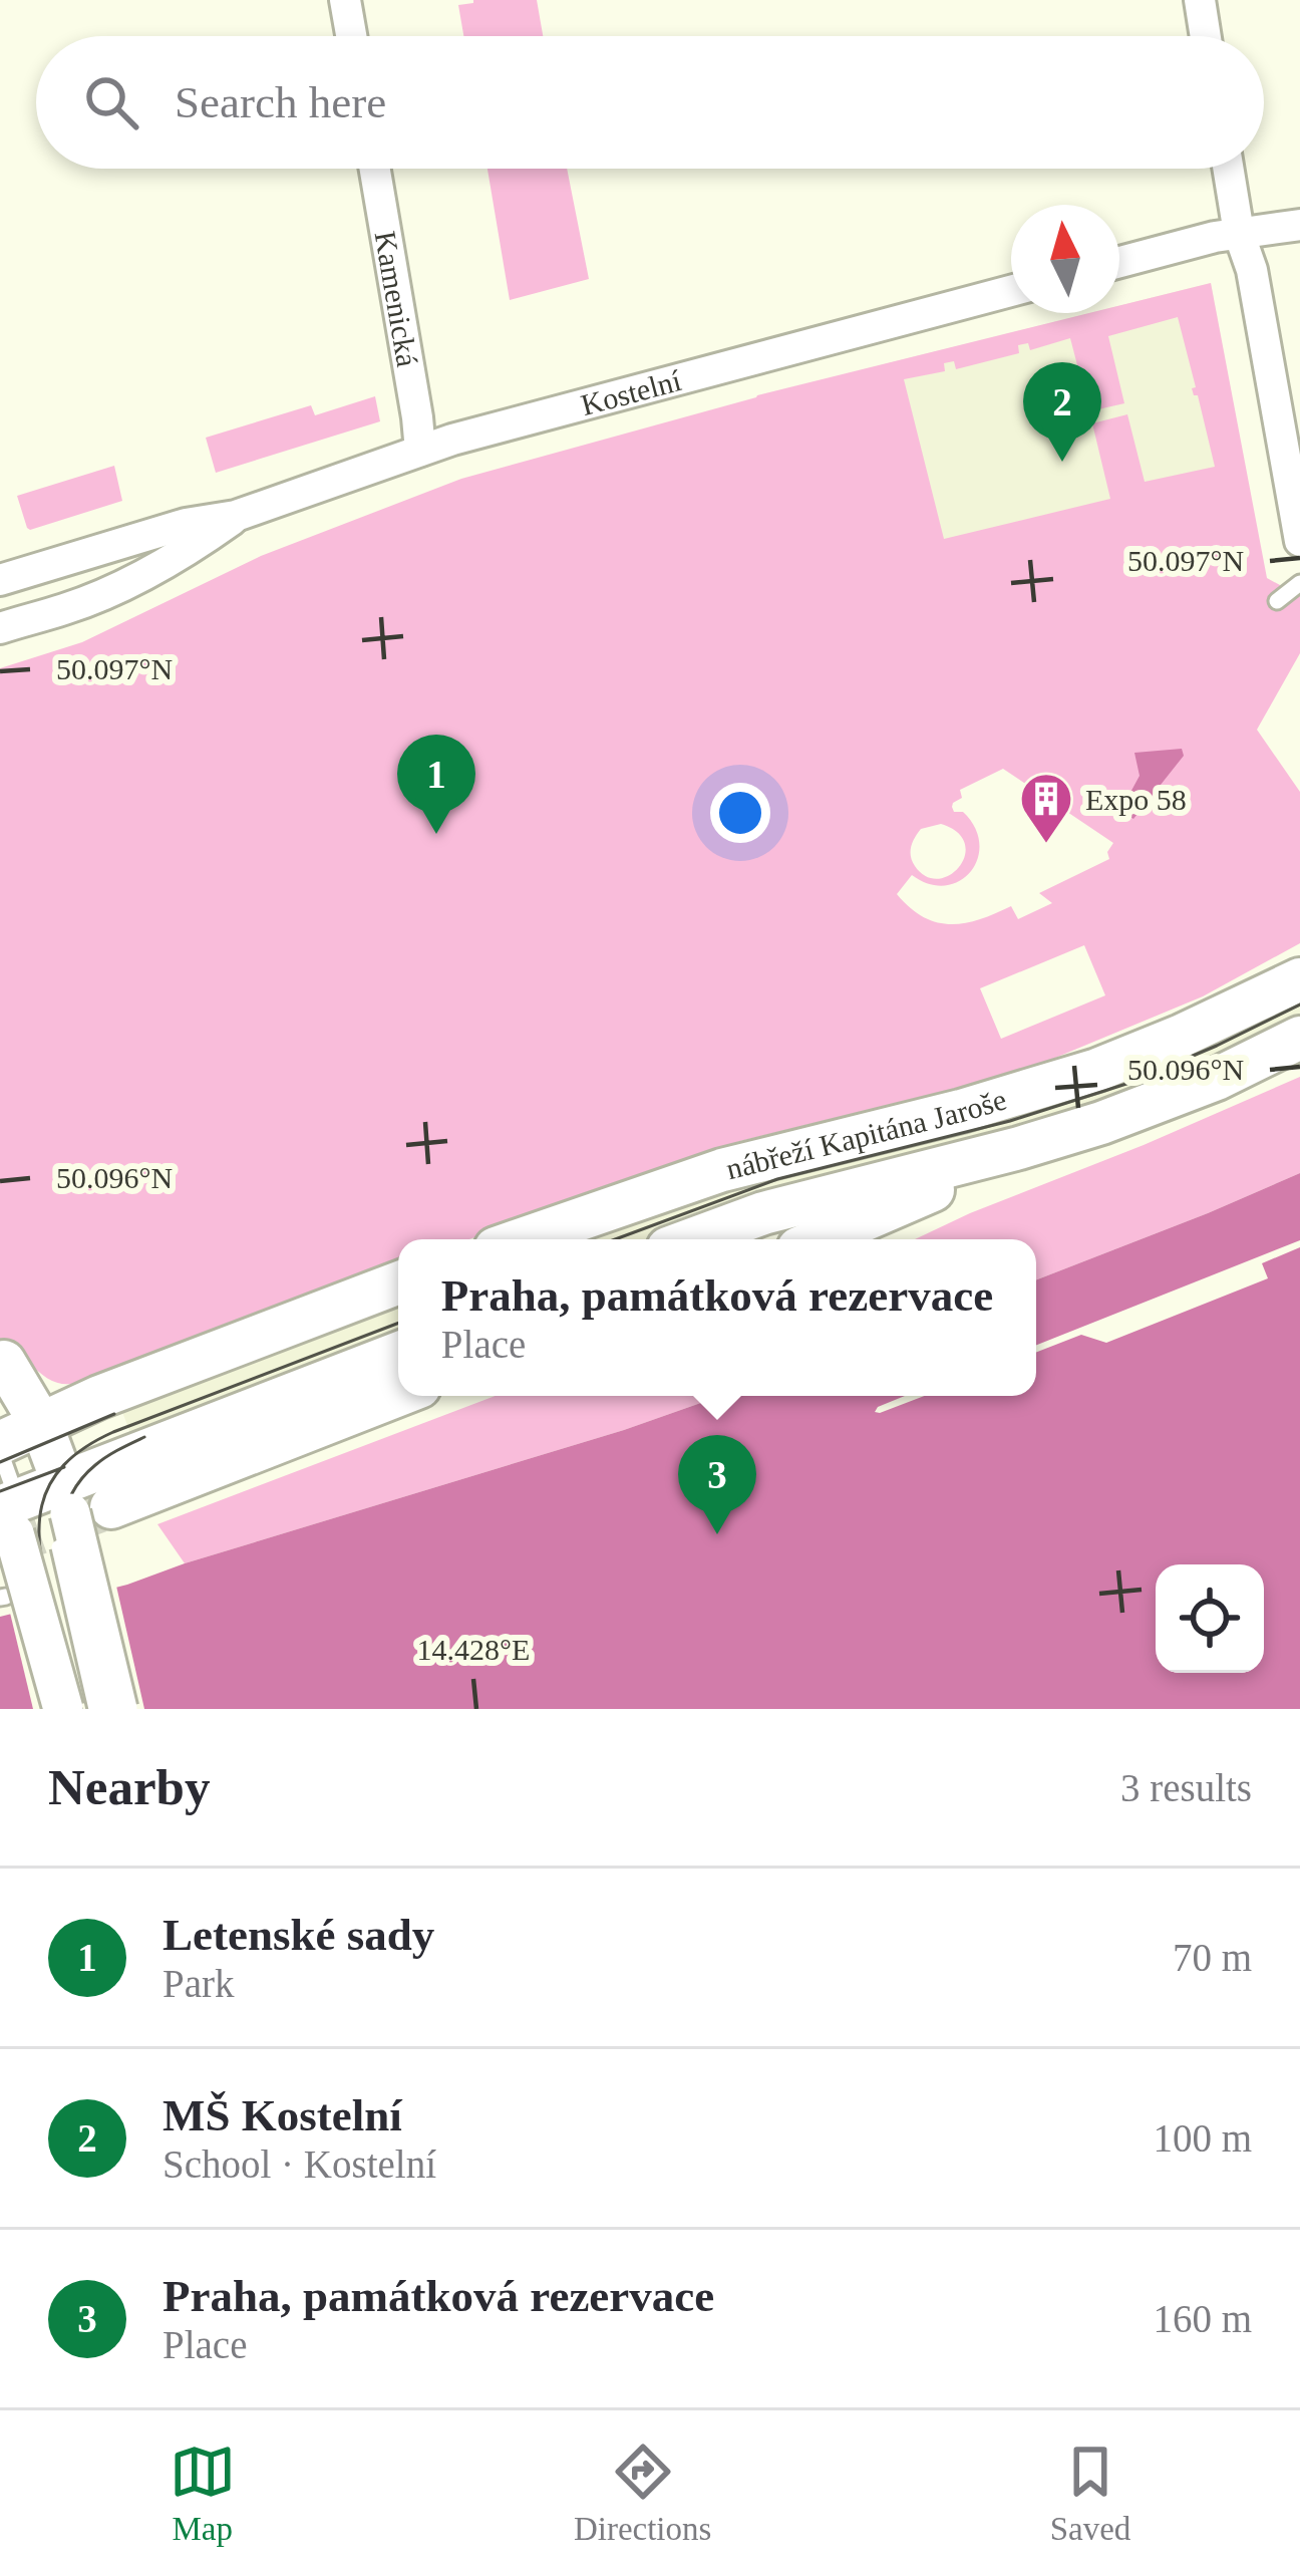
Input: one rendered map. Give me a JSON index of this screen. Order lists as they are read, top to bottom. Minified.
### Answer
{"streets":{"main road":["nábřeží Kapitána Jaroše"],"street":["Kamenická","Kostelní"]},"crossings":[["Kamenická","Kostelní"]],"places":{"building":["Expo 58"]},"north":"top","page":{"search":"Search here","pins":["2","1","3"],"popup":["Praha, památková rezervace","Place"],"heading":["Nearby","3 results"],"list":[{"mark":"1","name":"Letenské sady","note":"Park","value":"70 m"},{"mark":"2","name":"MŠ Kostelní","note":"School · Kostelní","value":"100 m"},{"mark":"3","name":"Praha, památková rezervace","note":"Place","value":"160 m"}],"nav":["Map","Directions","Saved"]},"coordinates":["50.097°N","50.096°N","14.428°E"]}
